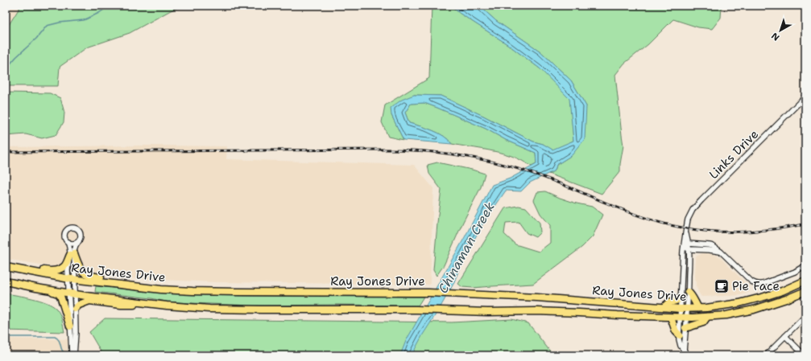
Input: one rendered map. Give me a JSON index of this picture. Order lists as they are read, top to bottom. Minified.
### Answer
{"streets":{"highway":["Ray Jones Drive"],"street":["Links Drive"]},"crossings":[["Links Drive","Ray Jones Drive"]],"water":["Chinaman Creek"],"places":{"cafe":["Pie Face"]},"north":"bottom left"}
